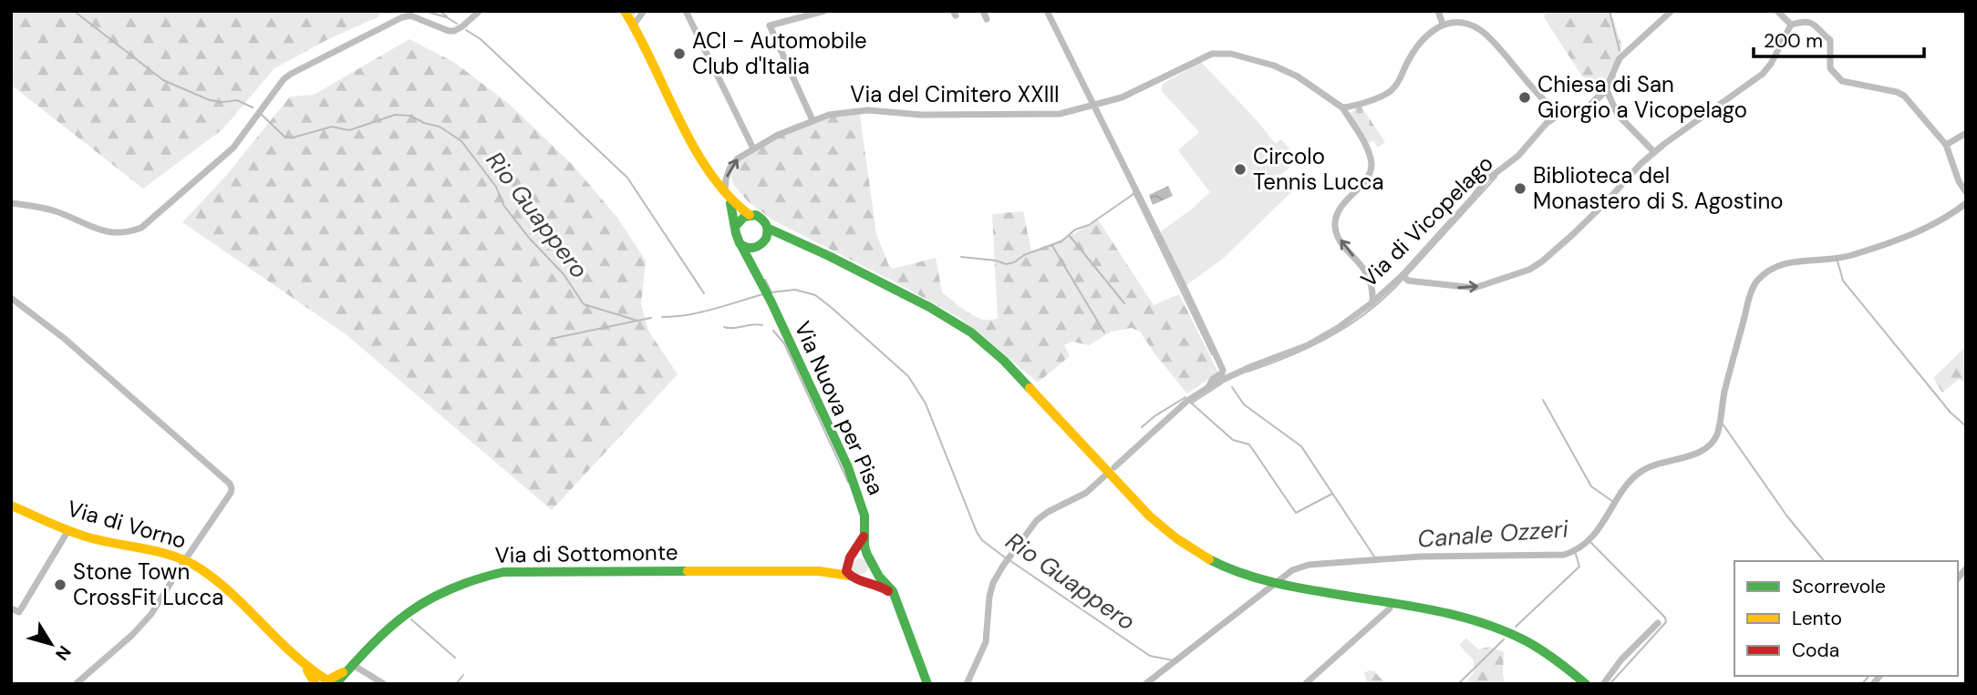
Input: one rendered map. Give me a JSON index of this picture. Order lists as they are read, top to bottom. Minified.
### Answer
{"streets":{"main road":["Via Nuova per Pisa","Via di Vorno","Via di Sottomonte"],"street":["Via del Cimitero XXIII","Via di Vicopelago"]},"crossings":[["Via di Vorno","Via di Sottomonte"]],"water":["Rio Guappero","Canale Ozzeri"],"places":["ACI - Automobile Club d'Italia","Chiesa di San Giorgio a Vicopelago","Circolo Tennis Lucca","Biblioteca del Monastero di S. Agostino","Stone Town CrossFit Lucca"],"legend":["Scorrevole","Lento","Coda"],"scale_bar":"200 m","north":"bottom right"}
